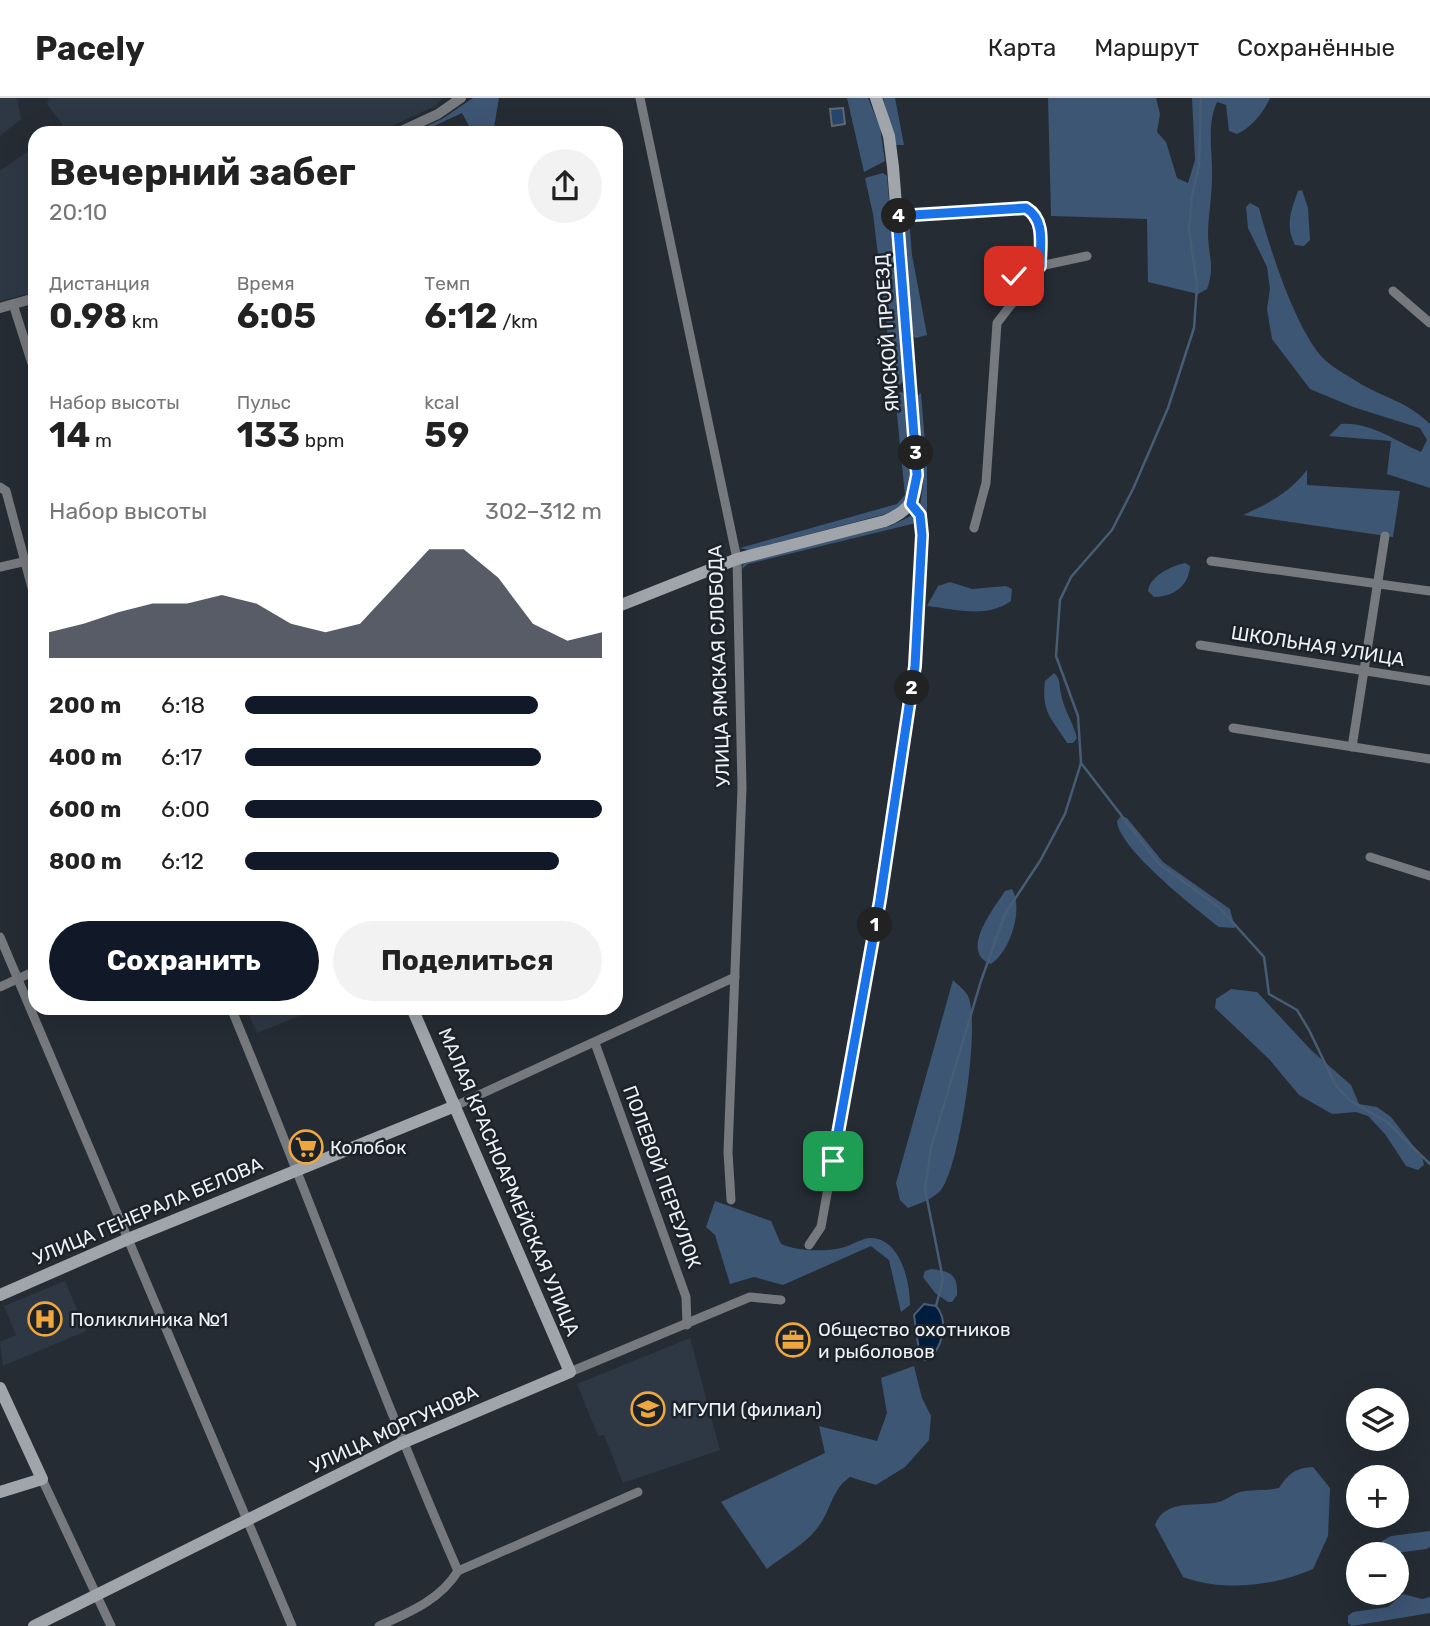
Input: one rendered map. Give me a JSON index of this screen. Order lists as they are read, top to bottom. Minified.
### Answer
{"streets":{"main road":["ЯМСКОЙ ПРОЕЗД","МАЛАЯ КРАСНОАРМЕЙСКАЯ УЛИЦА","УЛИЦА ГЕНЕРАЛА БЕЛОВА","УЛИЦА МОРГУНОВА"],"street":["ШКОЛЬНАЯ УЛИЦА","УЛИЦА ЯМСКАЯ СЛОБОДА","ПОЛЕВОЙ ПЕРЕУЛОК"]},"crossings":[["УЛИЦА ЯМСКАЯ СЛОБОДА","УЛИЦА ГЕНЕРАЛА БЕЛОВА"],["ПОЛЕВОЙ ПЕРЕУЛОК","УЛИЦА ГЕНЕРАЛА БЕЛОВА"],["ПОЛЕВОЙ ПЕРЕУЛОК","УЛИЦА МОРГУНОВА"],["МАЛАЯ КРАСНОАРМЕЙСКАЯ УЛИЦА","УЛИЦА ГЕНЕРАЛА БЕЛОВА"],["МАЛАЯ КРАСНОАРМЕЙСКАЯ УЛИЦА","УЛИЦА МОРГУНОВА"]],"places":{"supermarket":["Колобок"],"hospital":["Поликлиника №1"],"office":["Общество охотников и рыболовов"],"school or university":["МГУПИ (филиал)"]},"page":{"header":"Pacely","nav":["Карта","Маршрут","Сохранённые"],"heading":["Вечерний забег","20:10"],"pins":["4","3","2","1"],"stats":[["Дистанция","0.98 km"],["Время","6:05"],["Темп","6:12 /km"],["Набор высоты","14 m"],["Пульс","133 bpm"],["kcal","59"]],"chart":["Набор высоты","302–312 m"],"list":[{"name":"200 m","note":"6:18"},{"name":"400 m","note":"6:17"},{"name":"600 m","note":"6:00"},{"name":"800 m","note":"6:12"}],"buttons":["Сохранить","Поделиться"],"map_buttons":["+","−"]}}
